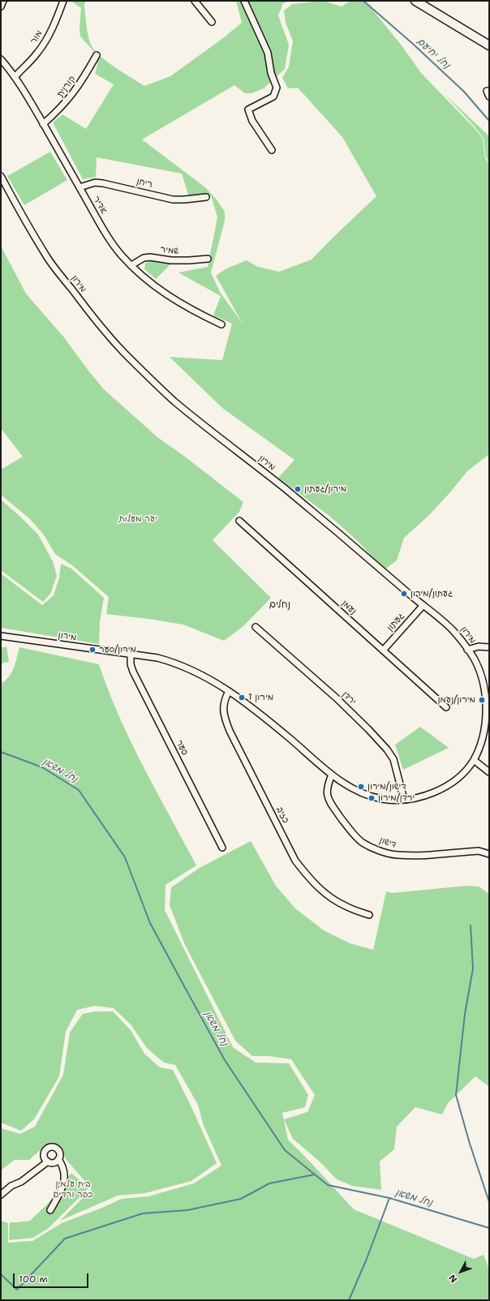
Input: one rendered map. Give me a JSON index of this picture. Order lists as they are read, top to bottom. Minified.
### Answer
{"streets":{"street":["מור","קורנית","ריחן","אדיר","שמיר","מירון","נעמן","געתון","ירדן","סער","כזיב","דישון"]},"crossings":[["מור","אדיר"],["קורנית","אדיר"],["ריחן","אדיר"],["אדיר","שמיר"],["מירון","געתון"],["מירון","ירדן"],["מירון","סער"],["מירון","כזיב"],["מירון","דישון"],["נעמן","געתון"]],"districts":["נחלים"],"water":["נחל יחיעם","נחל משאן"],"parks":["יער מעלות","בית עלמין כפר ורדים"],"places":["מירון/געתון","געתון/מירון","מירון/סער","מירון 1","מירון/נעמן","דישון/מירון","ירדן/מירון"],"scale_bar":"100 m","north":"bottom left"}
